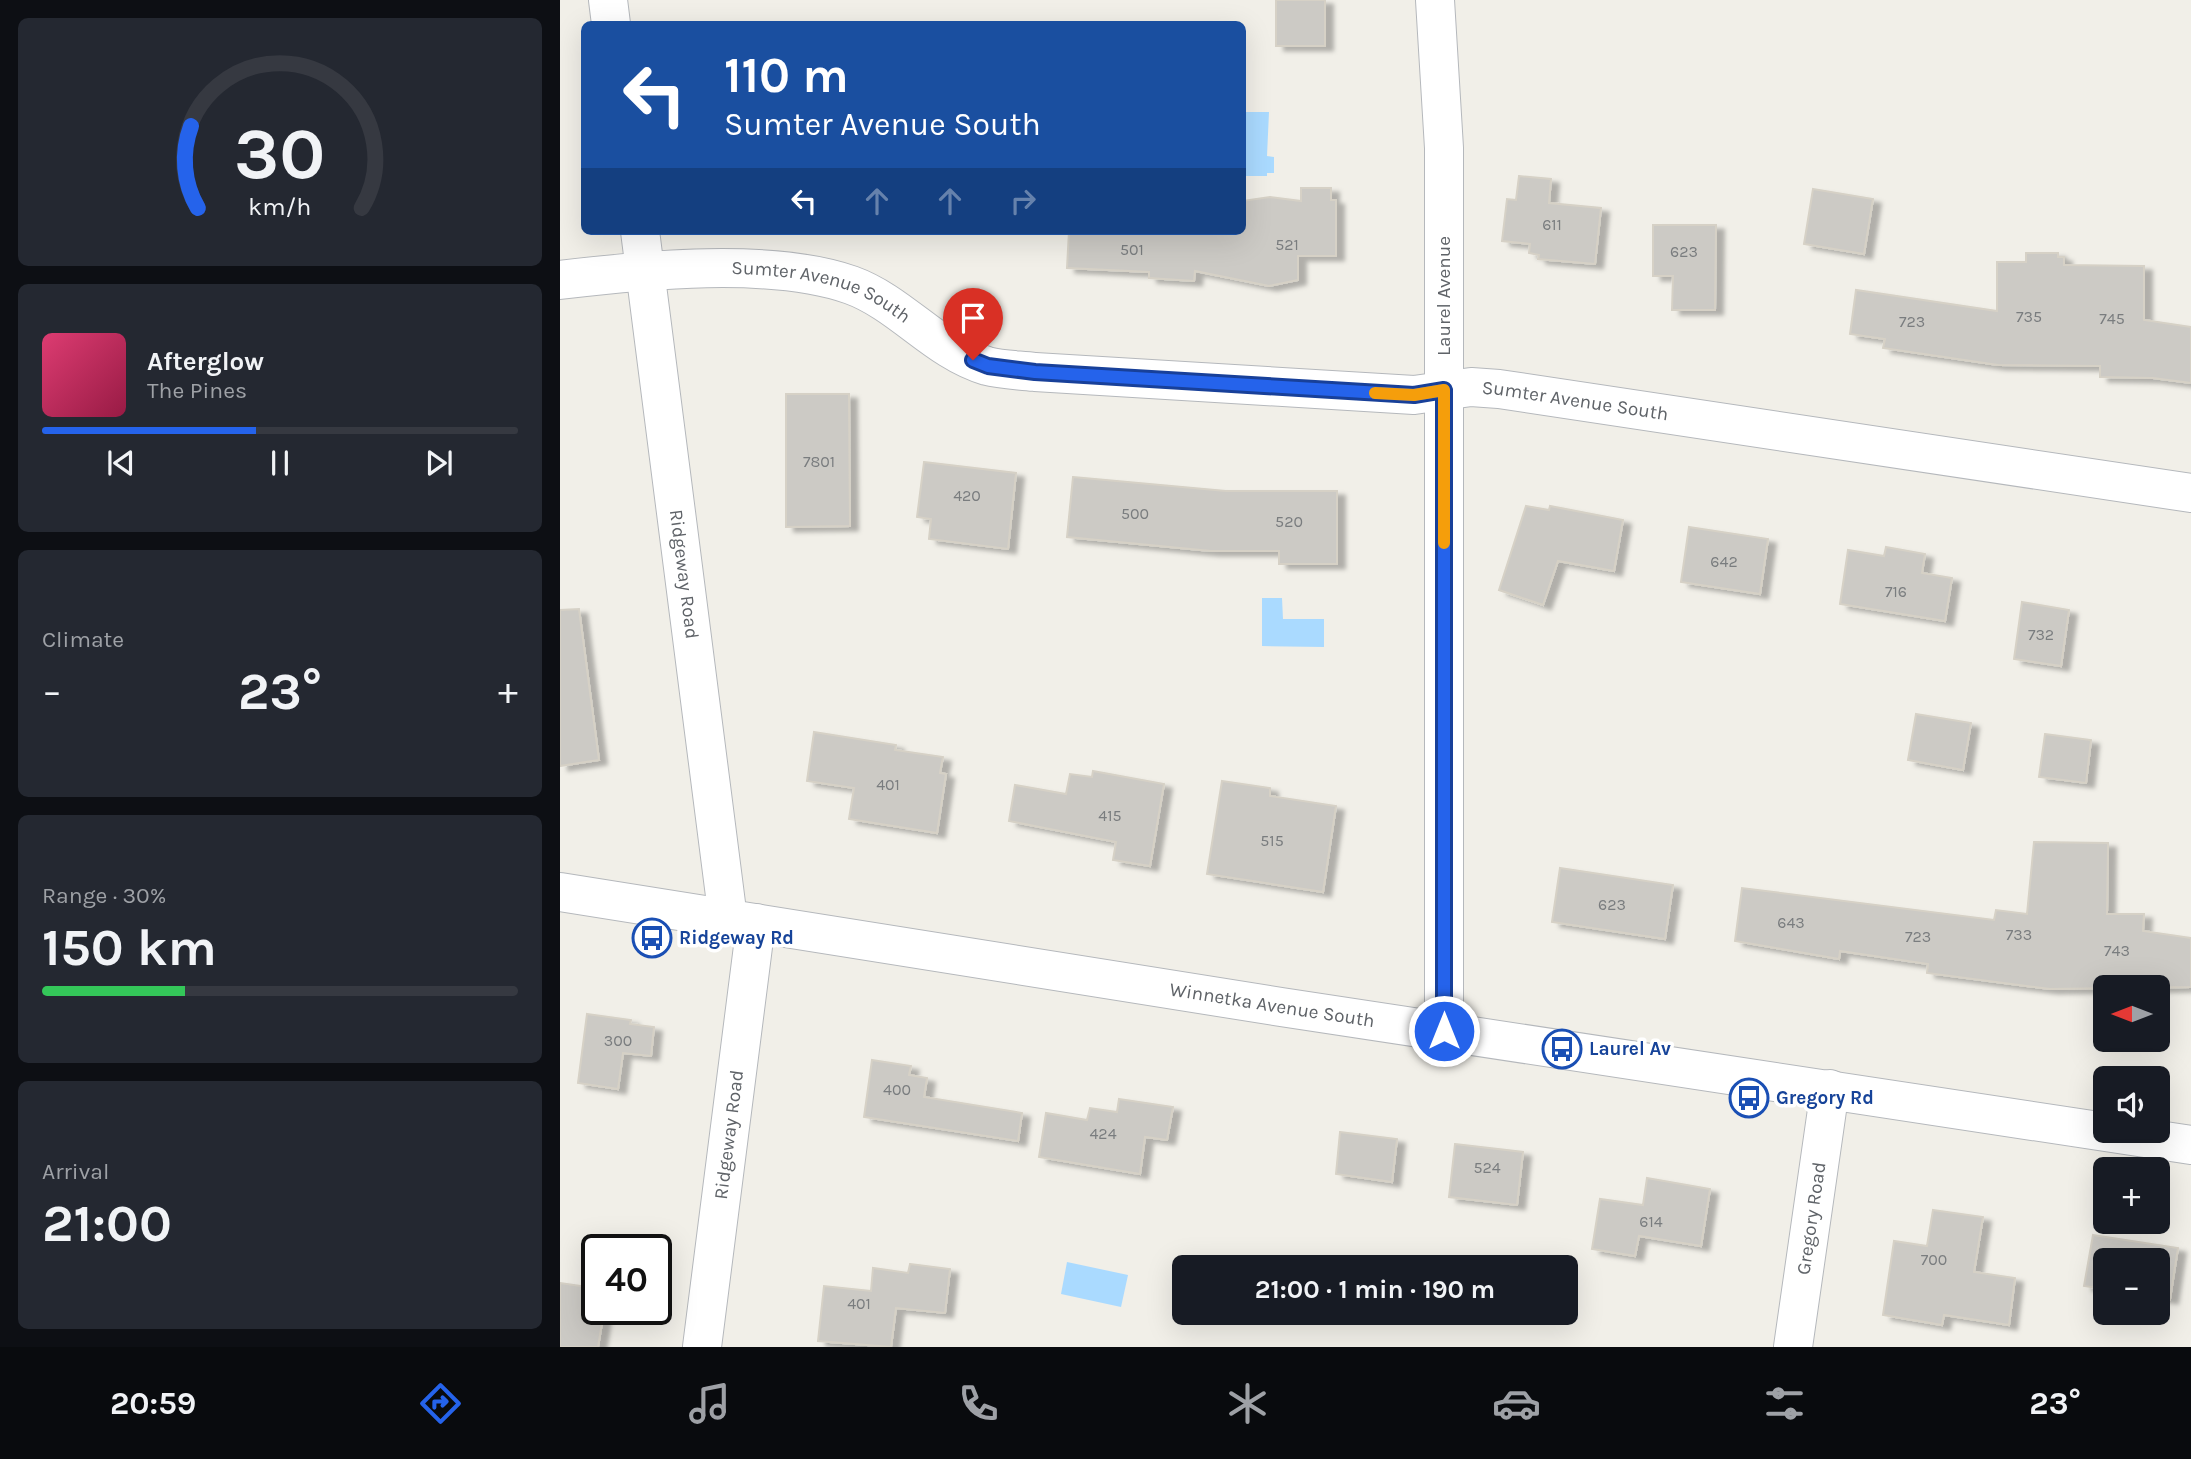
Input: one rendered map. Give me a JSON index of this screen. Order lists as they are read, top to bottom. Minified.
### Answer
{"streets":{"street":["Sumter Avenue South","Laurel Avenue","Ridgeway Road","Winnetka Avenue South","Gregory Road"]},"crossings":[["Sumter Avenue South","Laurel Avenue"],["Sumter Avenue South","Ridgeway Road"],["Laurel Avenue","Winnetka Avenue South"],["Ridgeway Road","Winnetka Avenue South"],["Winnetka Avenue South","Gregory Road"]],"places":{"bus stop":["Ridgeway Rd","Laurel Av","Gregory Rd"]},"house_numbers":["611","521","501","623","735","745","723","7801","420","500","520","642","716","732","401","415","515","623","643","733","723","743","300","400","424","524","614","700","401"],"north":"left","page":{"turn":["110 m","Sumter Avenue South"],"song":["Afterglow","The Pines"],"tile":["Climate",["Range · 30%","150 km"],["Arrival","21:00"]],"heat":["−","23°","+"],"map_buttons":["+","−"],"limit":"40","trip":"21:00 · 1 min · 190 m","tabs":["20:59","23°"],"gauge":["30","km/h"]}}
